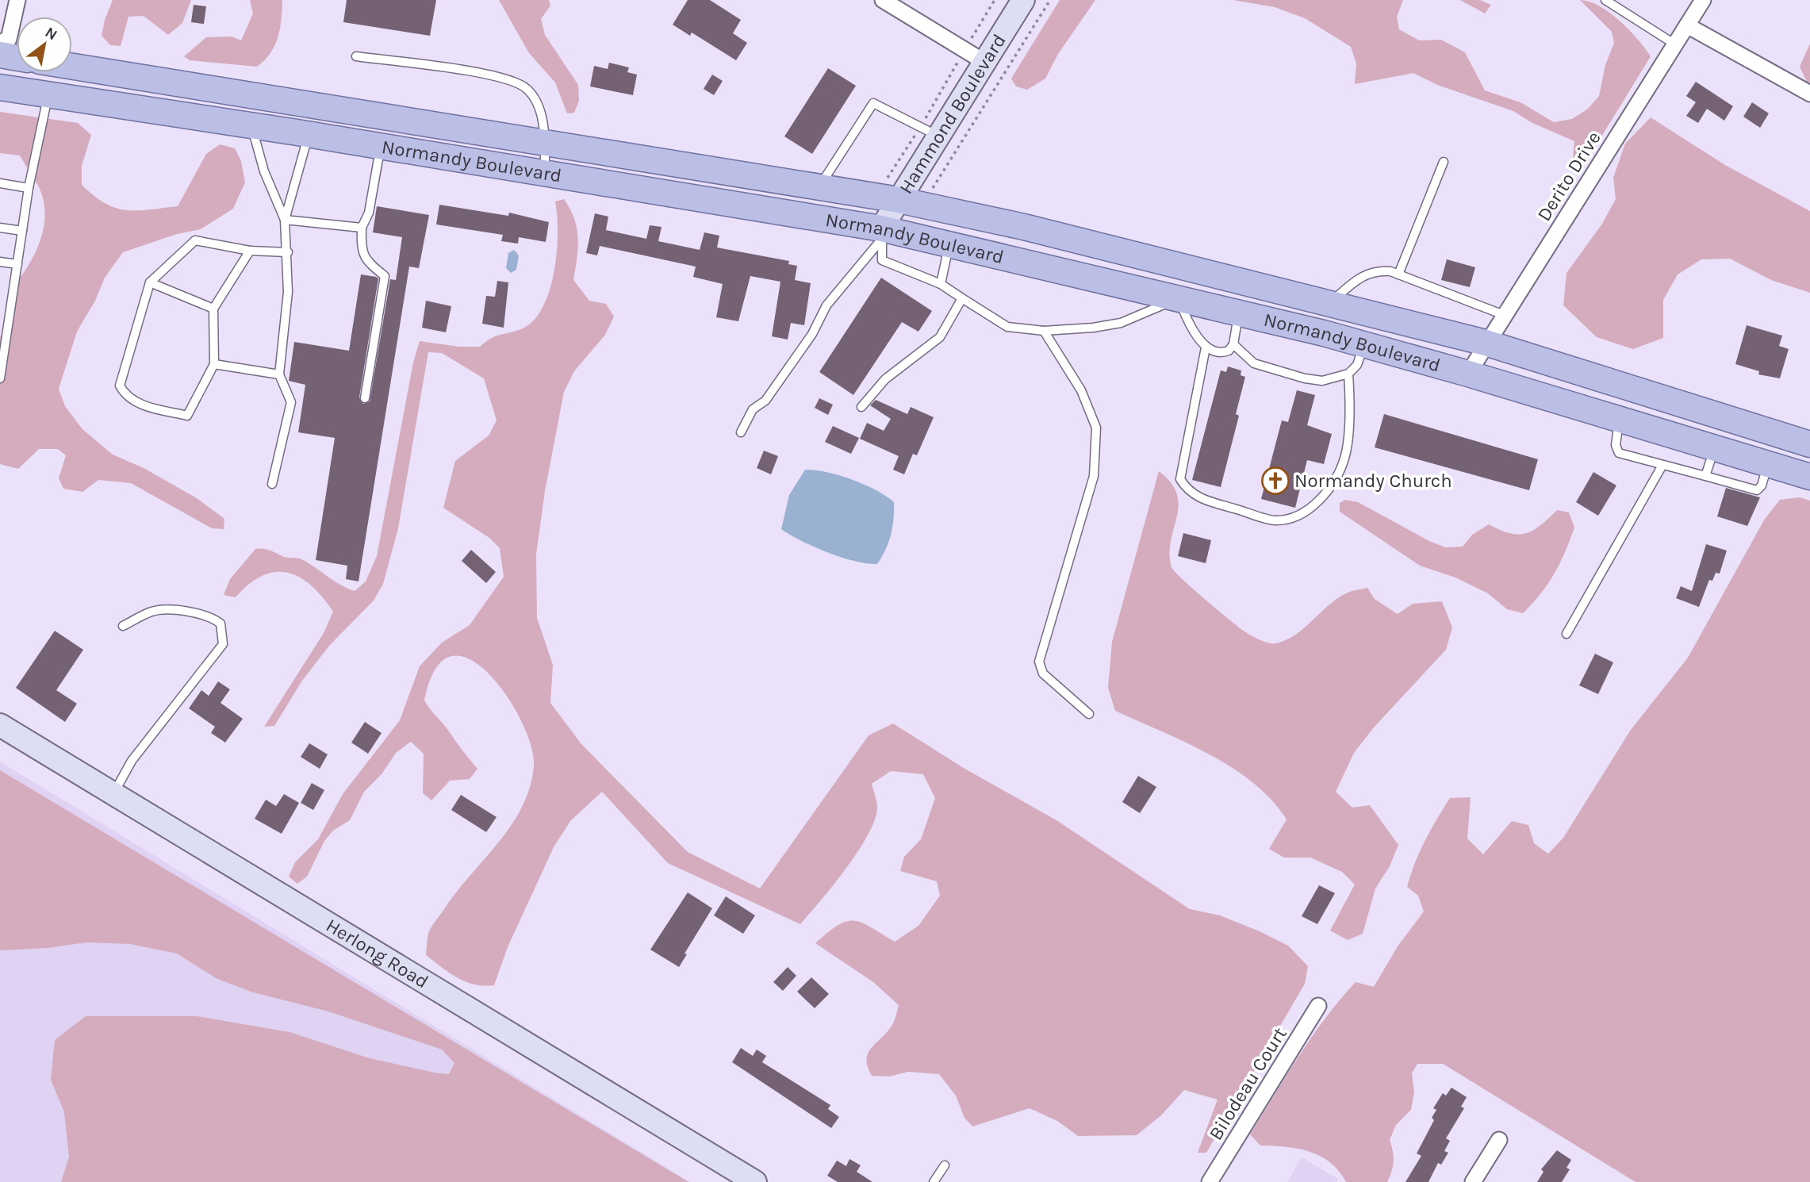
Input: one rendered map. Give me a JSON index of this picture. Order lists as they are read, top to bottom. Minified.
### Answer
{"streets":{"main road":["Normandy Boulevard"],"street":["Hammond Boulevard","Derito Drive","Herlong Road","Bilodeau Court"]},"crossings":[["Hammond Boulevard","Normandy Boulevard"],["Normandy Boulevard","Derito Drive"]],"places":{"church":["Normandy Church"]},"north":"top right"}
